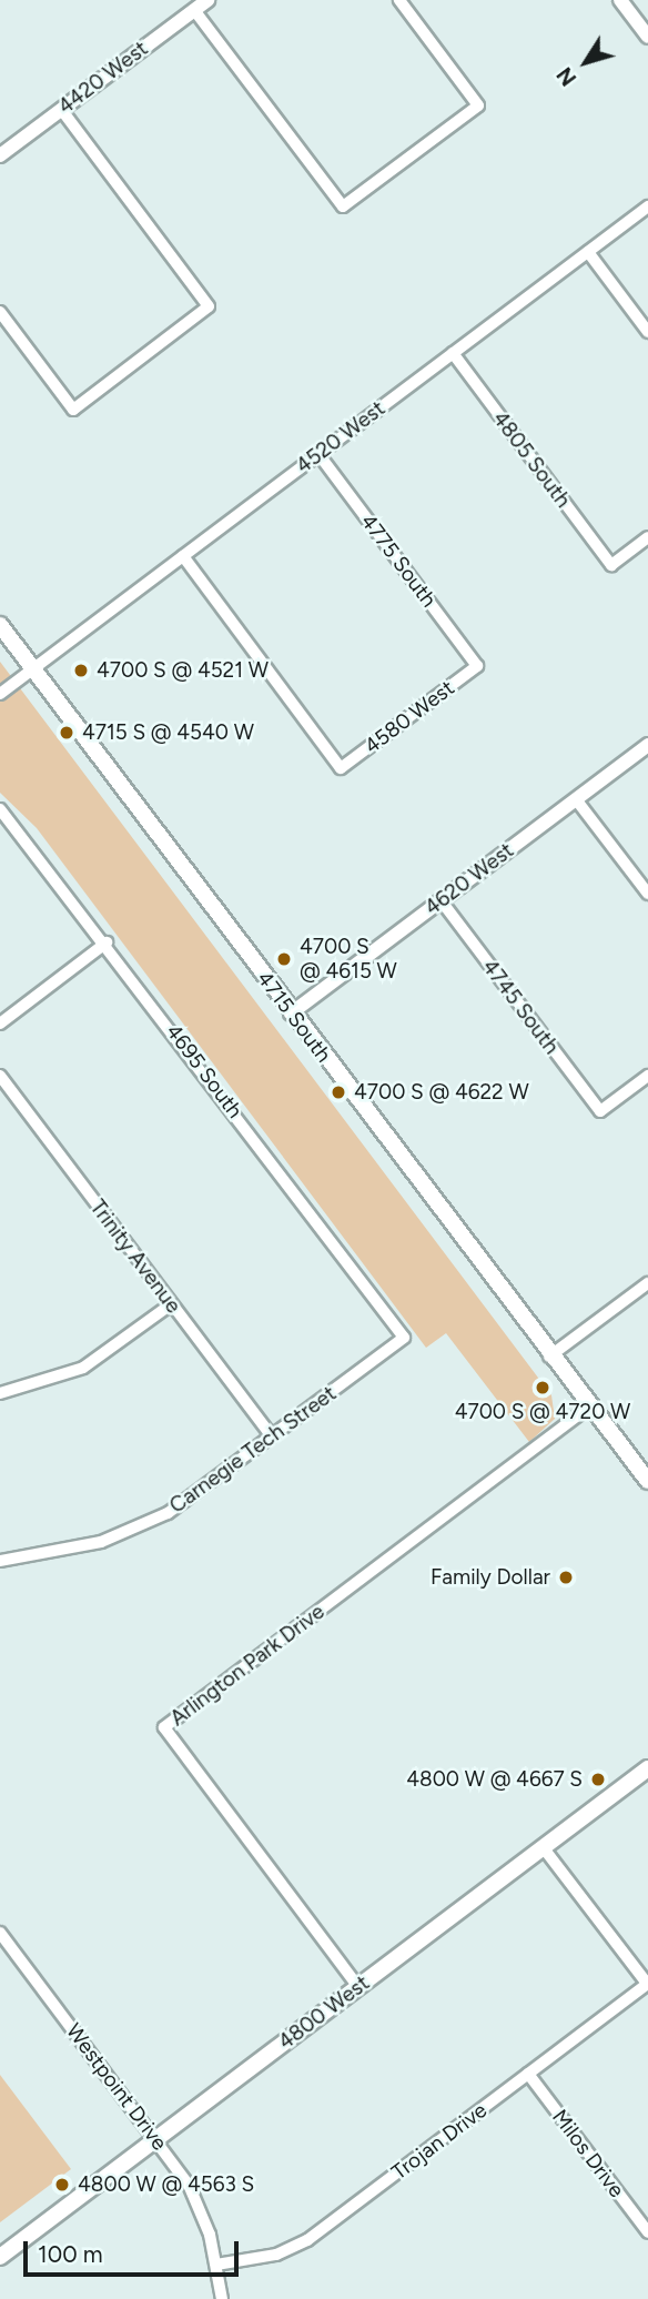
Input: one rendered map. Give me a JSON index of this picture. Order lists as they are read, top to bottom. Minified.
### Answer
{"streets":{"main road":["4715 South","4800 West"],"street":["4420 West","4520 West","4805 South","4775 South","4580 West","4620 West","4745 South","4695 South","Trinity Avenue","Carnegie Tech Street","Arlington Park Drive","Westpoint Drive","Trojan Drive","Milos Drive"]},"crossings":[["4520 West","4805 South"],["4520 West","4775 South"],["4520 West","4580 West"],["4520 West","4715 South"],["4775 South","4580 West"],["4620 West","4745 South"],["4620 West","4715 South"],["4715 South","Arlington Park Drive"],["4695 South","Carnegie Tech Street"],["Trinity Avenue","Carnegie Tech Street"],["Arlington Park Drive","4800 West"],["4800 West","Westpoint Drive"],["Westpoint Drive","Trojan Drive"],["Trojan Drive","Milos Drive"]],"places":["4700 S @ 4521 W","4715 S @ 4540 W","4700 S @ 4615 W","4700 S @ 4622 W","4700 S @ 4720 W","Family Dollar","4800 W @ 4667 S","4800 W @ 4563 S"],"scale_bar":"100 m","north":"bottom left"}
